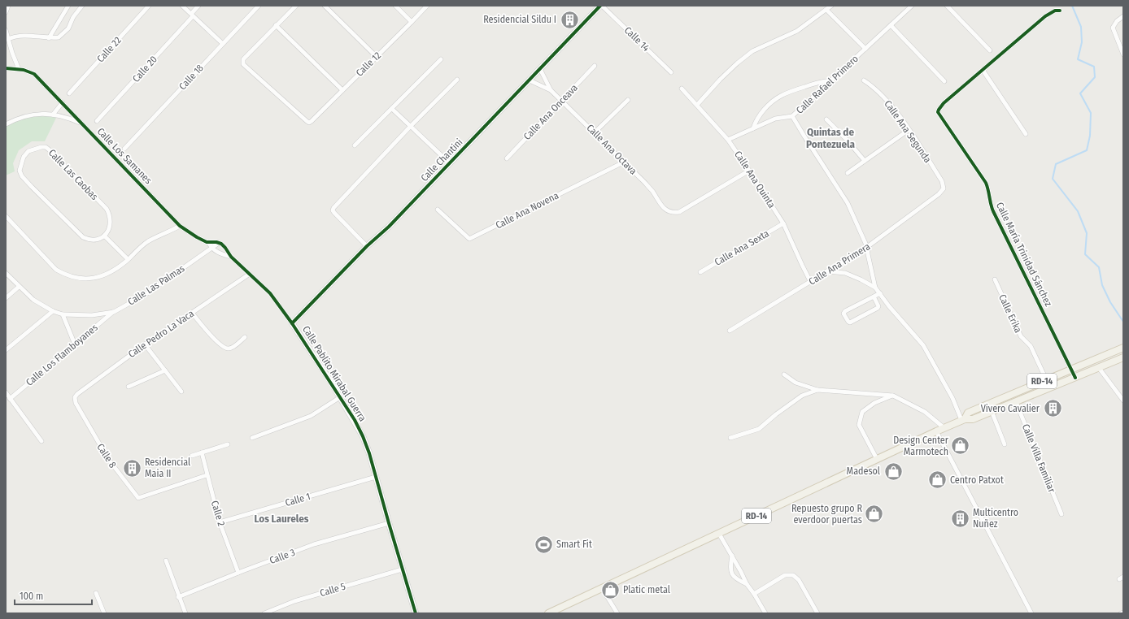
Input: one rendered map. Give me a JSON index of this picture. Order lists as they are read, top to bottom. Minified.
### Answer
{"streets":{"main road":["RD-14"],"street":["Calle 14","Calle 22","Calle 12","Calle 20","Calle 18","Calle Rafael Primero","Calle Ana Onceava","Calle Ana Segunda","Calle Ana Octava","Calle Los Samanes","Calle Chantini","Calle Las Caobas","Calle Ana Quinta","Calle Ana Novena","Calle Ana Sexta","Calle María Trinidad Sánchez","Calle Ana Primera","Calle Las Palmas","Calle Erika","Calle Pedro La Vaca","Calle Los Flamboyanes","Calle Pablito Mirabal Guerra","Calle 8","Calle Villa Familiar","Calle 1","Calle 2","Calle 3","Calle 5"]},"crossings":[["Calle 14","Calle Chantini"],["Calle Rafael Primero","Calle Ana Quinta"],["Calle Ana Onceava","Calle Ana Octava"],["Calle Ana Segunda","Calle Ana Primera"],["Calle Ana Octava","Calle Chantini"],["Calle Ana Octava","Calle Ana Quinta"],["Calle Ana Octava","Calle Ana Novena"],["Calle Los Samanes","Calle Las Palmas"],["Calle Chantini","Calle Pablito Mirabal Guerra"],["Calle Ana Quinta","Calle Ana Sexta"],["Calle Ana Quinta","Calle Ana Primera"],["Calle María Trinidad Sánchez","RD-14"],["Calle Las Palmas","Calle Los Flamboyanes"],["Calle Erika","RD-14"],["Calle Pedro La Vaca","Calle Pablito Mirabal Guerra"],["Calle Pedro La Vaca","Calle 8"],["Calle Pablito Mirabal Guerra","Calle 1"],["Calle Pablito Mirabal Guerra","Calle 3"],["Calle Pablito Mirabal Guerra","Calle 5"],["RD-14","Calle Villa Familiar"],["Calle 8","Calle 2"],["Calle 1","Calle 2"],["Calle 2","Calle 3"]],"districts":["Quintas de Pontezuela","Los Laureles"],"places":{"building":["Residencial Sildu I","Vivero Cavalier","Residencial Maia II","Multicentro Nuñez"],"shop":["Design Center Marmotech","Madesol","Centro Patxot","Repuesto grupo R everdoor puertas","Platic metal"],"sports":["Smart Fit"]},"scale_bar":"100 m"}
